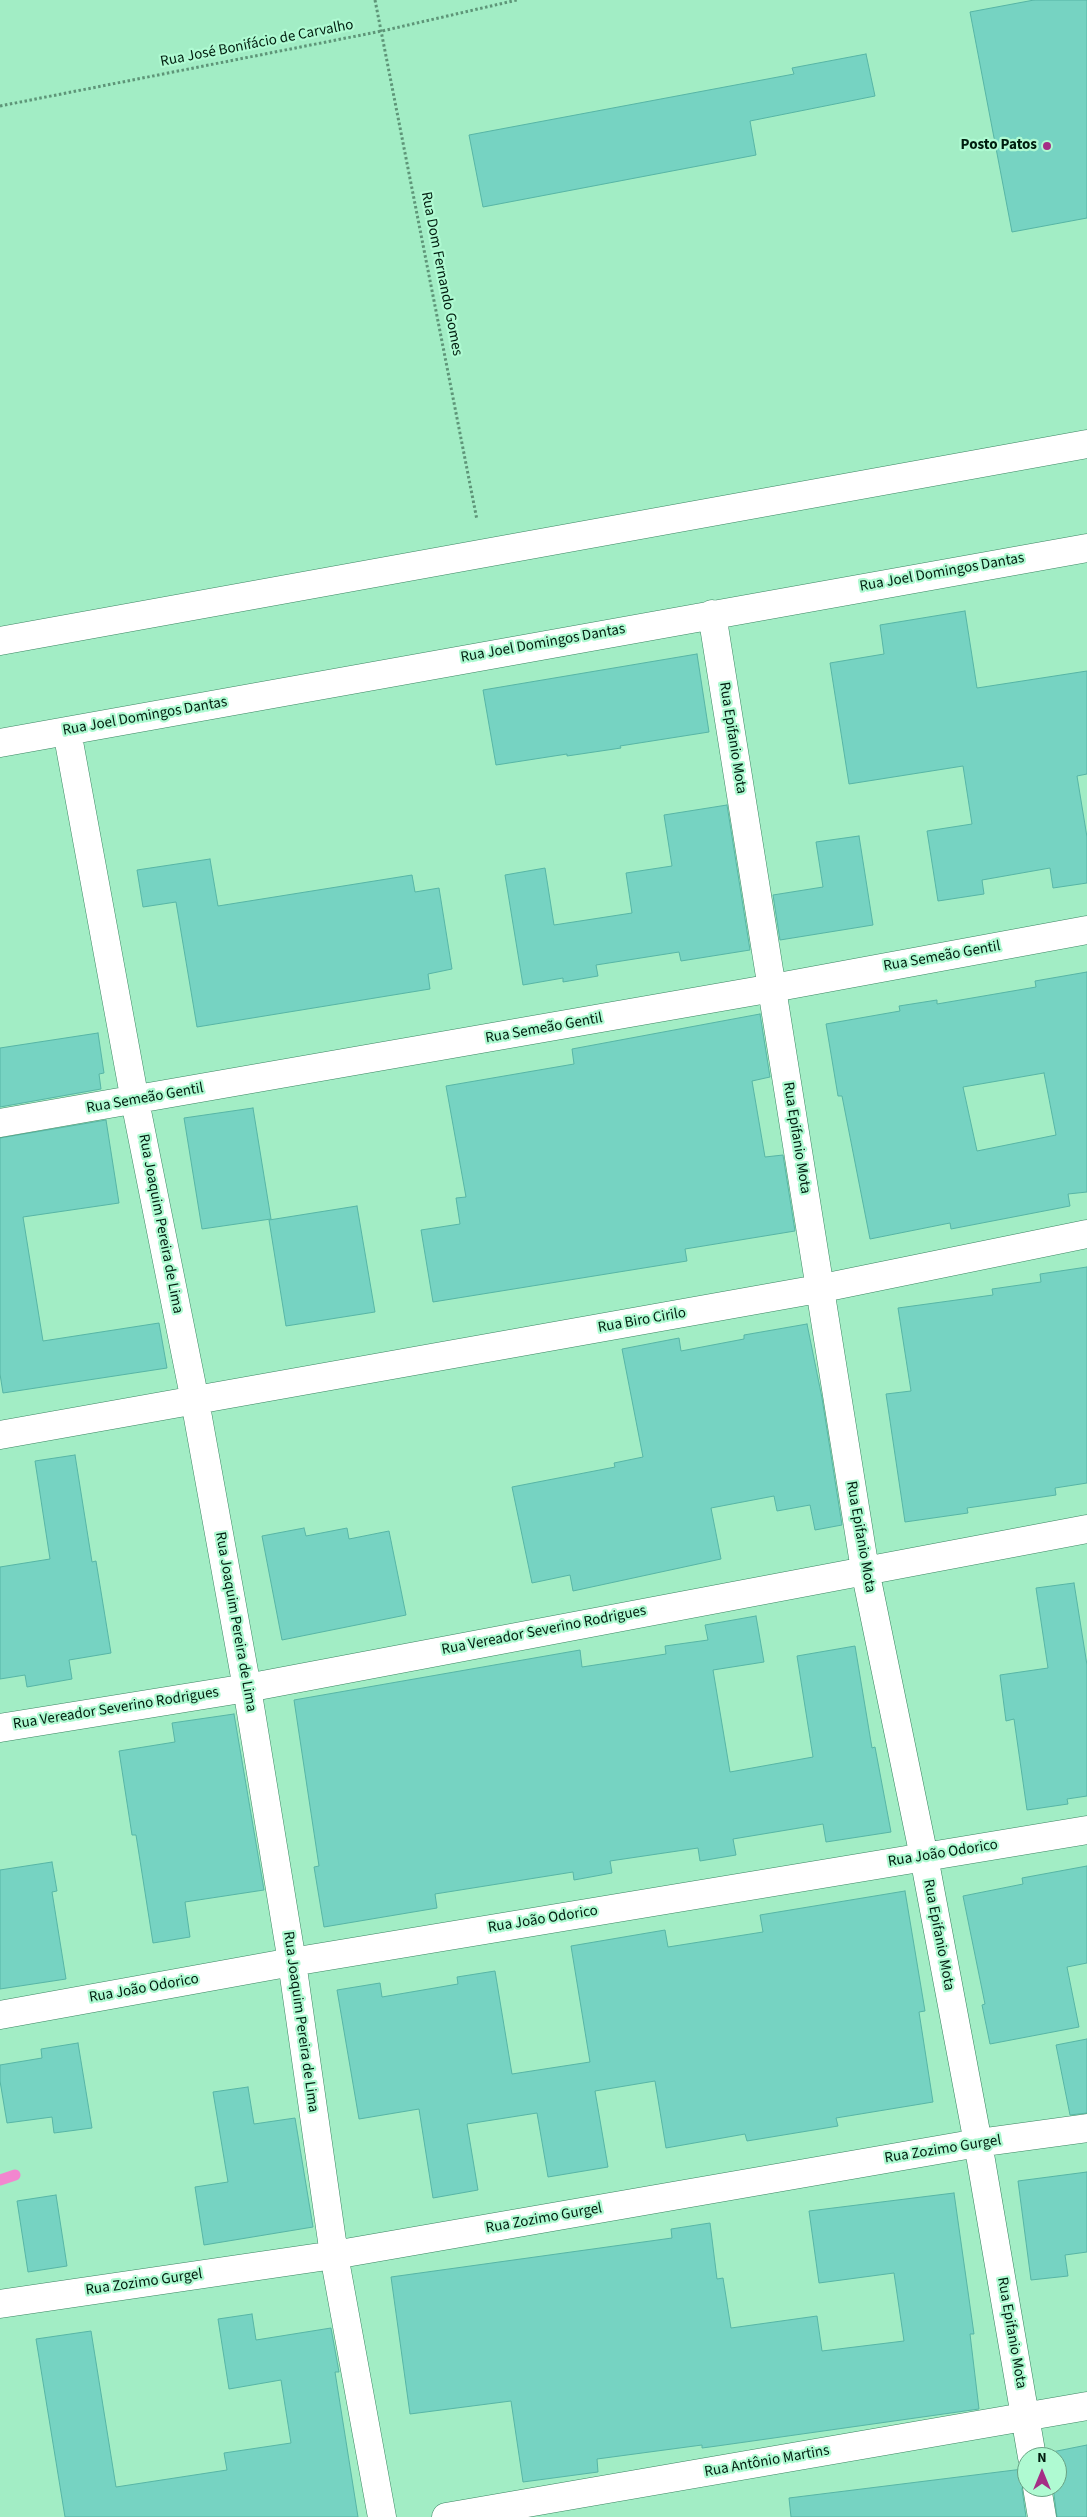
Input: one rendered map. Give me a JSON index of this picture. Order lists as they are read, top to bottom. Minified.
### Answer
{"streets":{"street":["Rua Joel Domingos Dantas","Rua Epifanio Mota","Rua Semeão Gentil","Rua Joaquim Pereira de Lima","Rua Biro Cirilo","Rua Vereador Severino Rodrigues","Rua João Odorico","Rua Zozimo Gurgel","Rua Antônio Martins"],"path":["Rua José Bonifácio de Carvalho","Rua Dom Fernando Gomes"]},"crossings":[["Rua José Bonifácio de Carvalho","Rua Dom Fernando Gomes"],["Rua Joel Domingos Dantas","Rua Epifanio Mota"],["Rua Joel Domingos Dantas","Rua Joaquim Pereira de Lima"],["Rua Epifanio Mota","Rua Semeão Gentil"],["Rua Epifanio Mota","Rua Biro Cirilo"],["Rua Epifanio Mota","Rua Vereador Severino Rodrigues"],["Rua Epifanio Mota","Rua João Odorico"],["Rua Epifanio Mota","Rua Zozimo Gurgel"],["Rua Epifanio Mota","Rua Antônio Martins"],["Rua Semeão Gentil","Rua Joaquim Pereira de Lima"],["Rua Joaquim Pereira de Lima","Rua Biro Cirilo"],["Rua Joaquim Pereira de Lima","Rua Vereador Severino Rodrigues"],["Rua Joaquim Pereira de Lima","Rua João Odorico"],["Rua Joaquim Pereira de Lima","Rua Zozimo Gurgel"]],"places":["Posto Patos"],"north":"top"}
